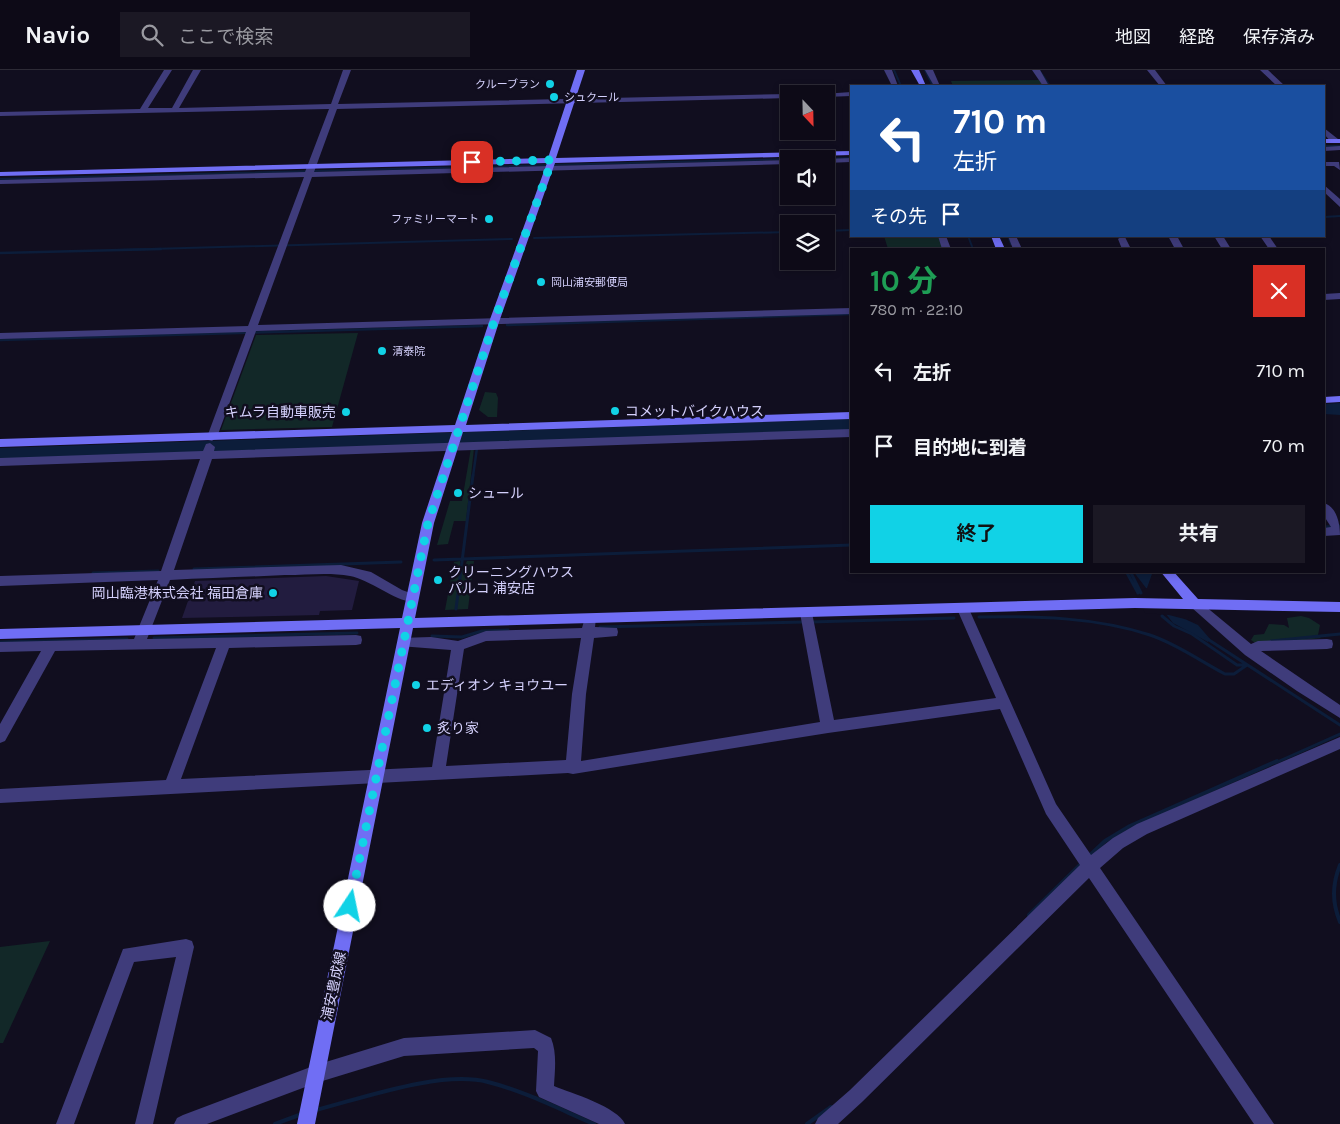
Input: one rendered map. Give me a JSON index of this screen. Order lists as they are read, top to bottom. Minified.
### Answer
{"streets":{"street":["浦安豊成線"]},"places":["クルーブラン","シュクール","ファミリーマート","岡山浦安郵便局","清泰院","コメットバイクハウス","キムラ自動車販売","シュール","クリーニングハウス パルコ 浦安店","岡山臨港株式会社 福田倉庫","エディオン キョウユー","炙り家"],"north":"bottom","page":{"header":"Navio","search":"ここで検索","nav":["地図","経路","保存済み"],"turn":["710 m","左折"],"then":"その先","heading":["10 分","780 m · 22:10"],"list":[{"name":"左折","value":"710 m"},{"name":"目的地に到着","value":"70 m"}],"buttons":["終了","共有"]}}
